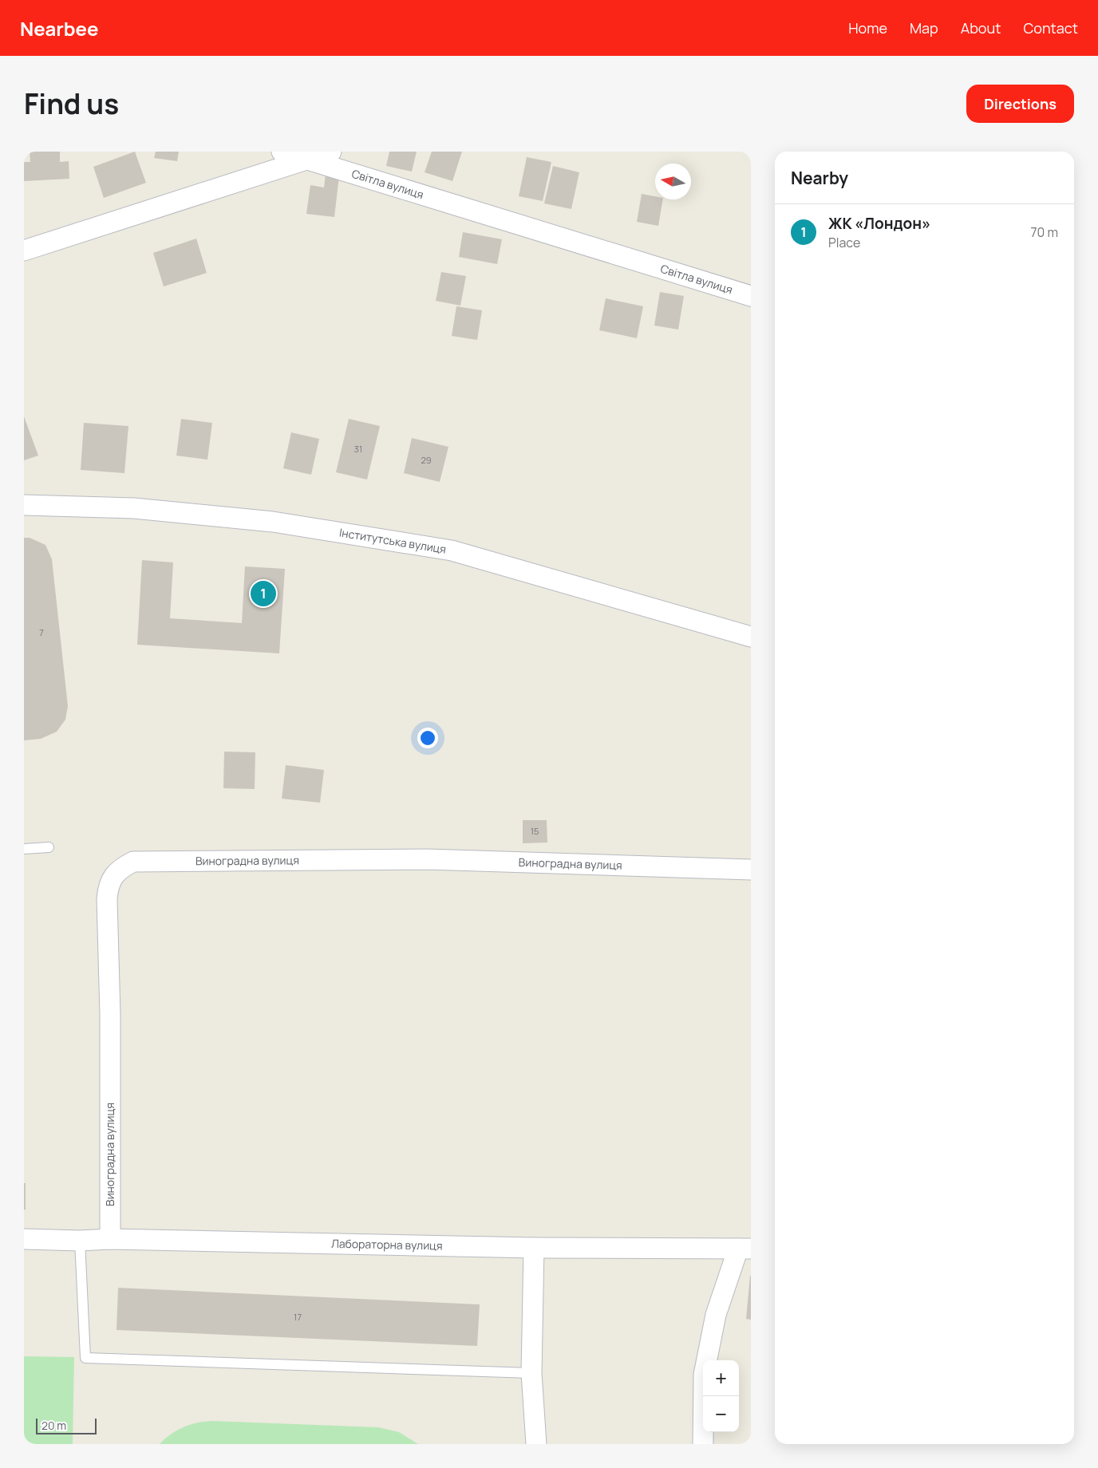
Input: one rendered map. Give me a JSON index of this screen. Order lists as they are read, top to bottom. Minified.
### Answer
{"streets":{"street":["Світла вулиця","Інститутська вулиця","Виноградна вулиця","Лабораторна вулиця"]},"crossings":[["Виноградна вулиця","Лабораторна вулиця"]],"house_numbers":["31","29","7","15","17"],"scale_bar":"20 m","north":"left","page":{"header":"Nearbee","nav":["Home","Map","About","Contact"],"title":"Find us","buttons":"Directions","heading":"Nearby","list":[{"mark":"1","name":"ЖК «Лондон»","note":"Place","value":"70 m"}],"pins":"1","map_buttons":["+","−"],"scale":"20 m"}}
